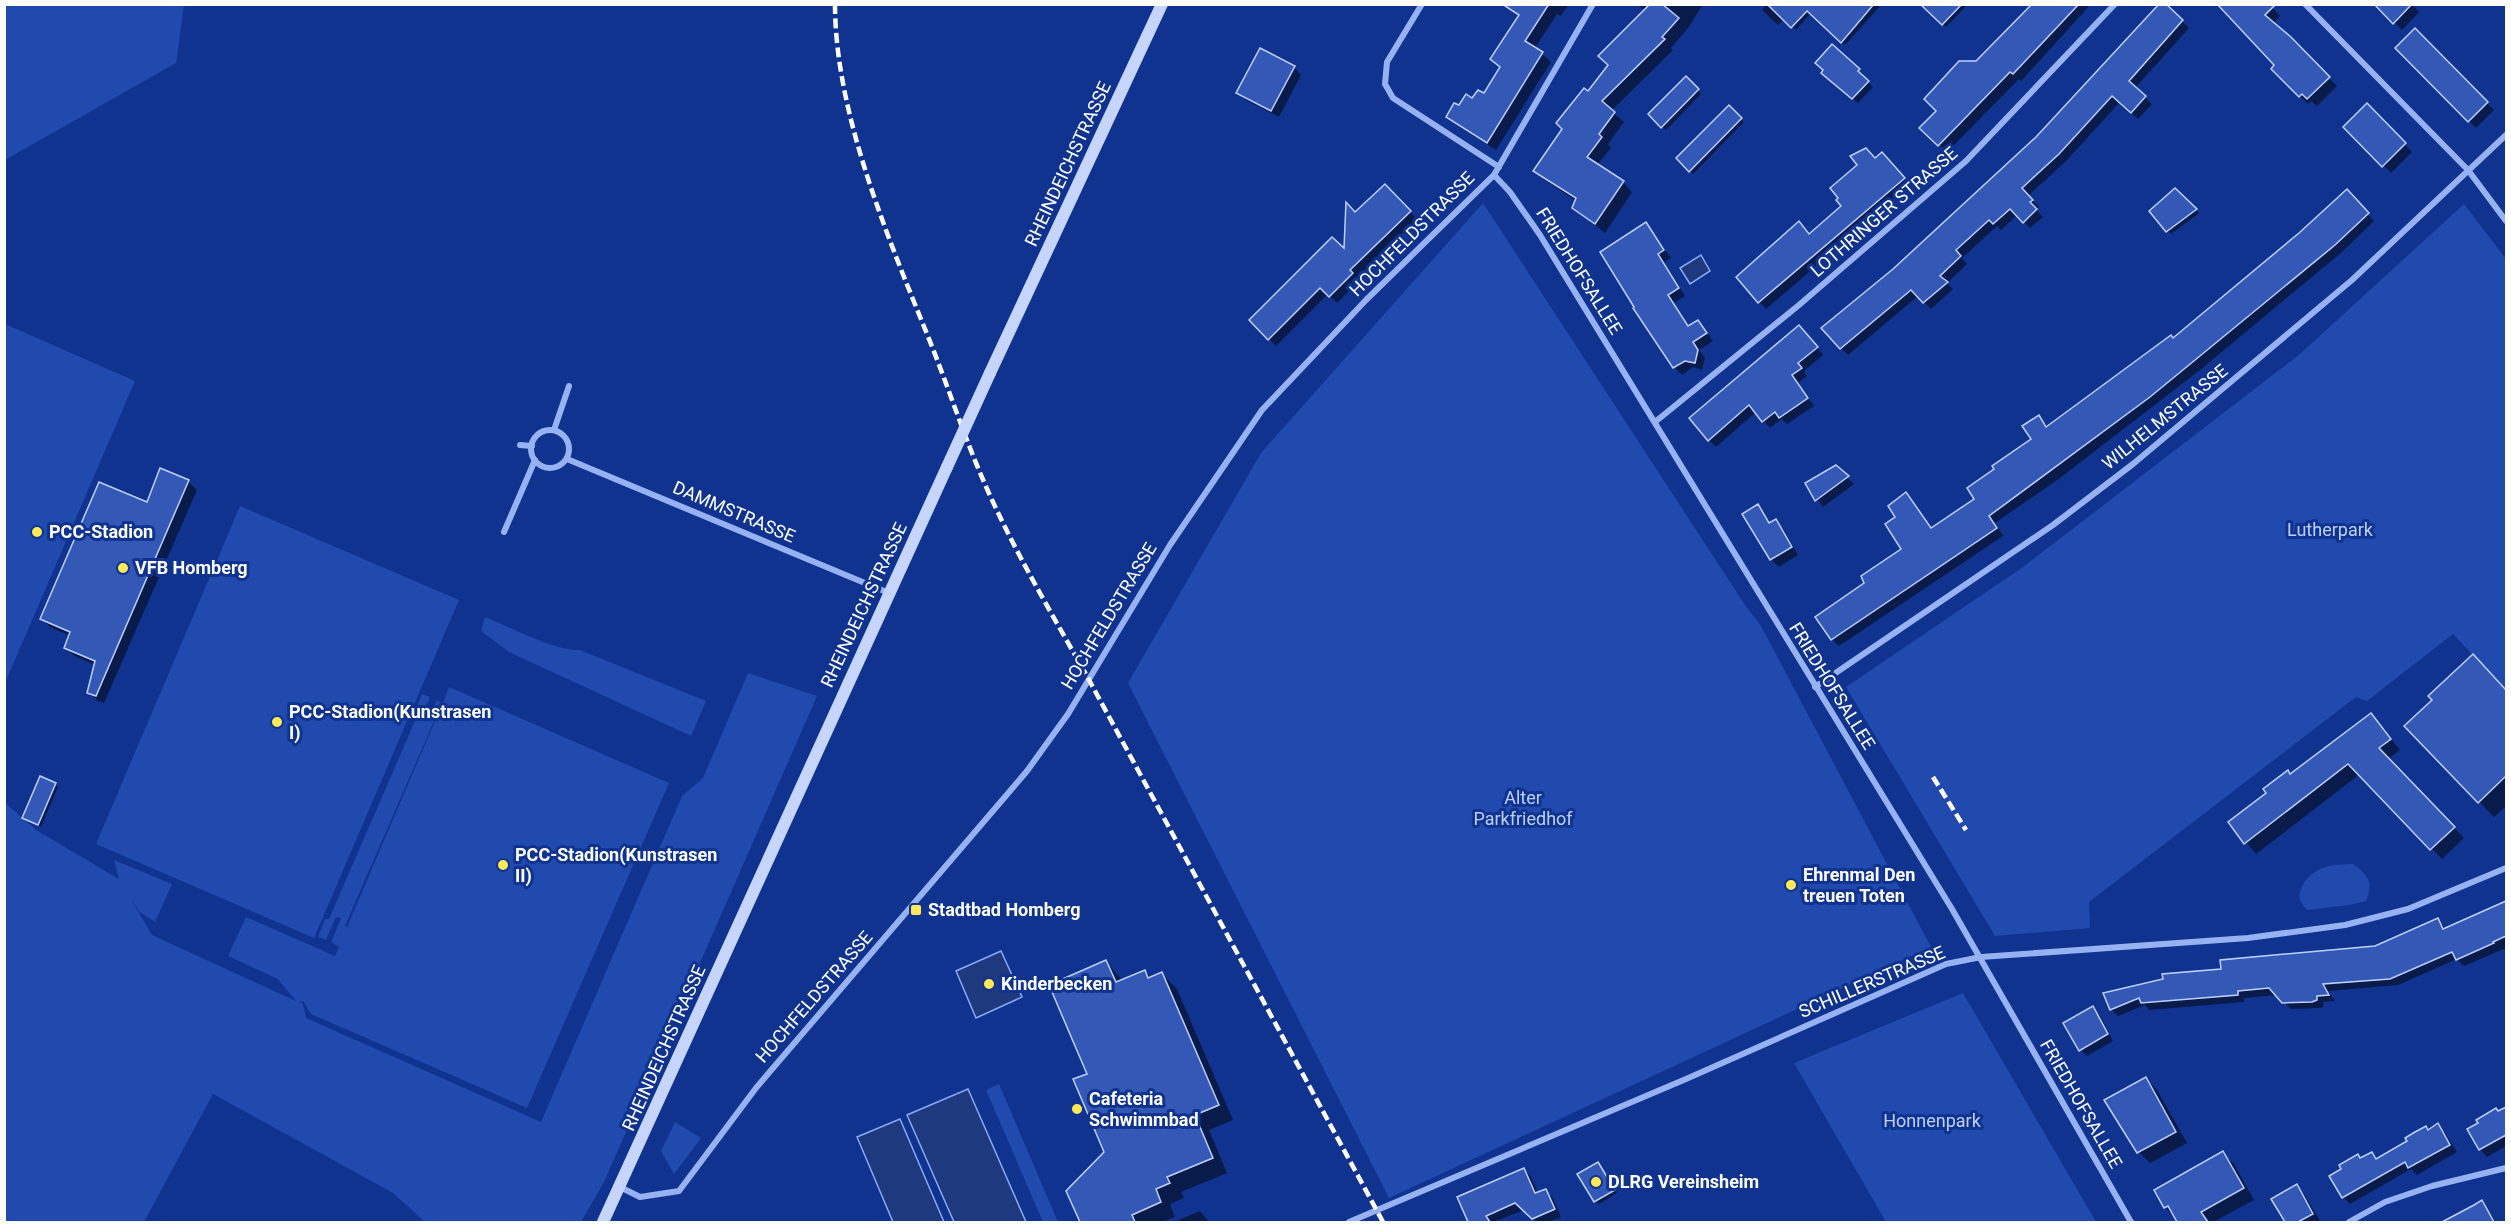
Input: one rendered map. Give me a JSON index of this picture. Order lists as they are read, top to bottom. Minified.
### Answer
{"streets":{"main road":["RHEINDEICHSTRASSE"],"street":["LOTHRINGER STRASSE","HOCHFELDSTRASSE","FRIEDHOFSALLEE","WILHELMSTRASSE","DAMMSTRASSE","SCHILLERSTRASSE"]},"crossings":[["RHEINDEICHSTRASSE","HOCHFELDSTRASSE"],["RHEINDEICHSTRASSE","DAMMSTRASSE"],["LOTHRINGER STRASSE","FRIEDHOFSALLEE"],["HOCHFELDSTRASSE","FRIEDHOFSALLEE"],["FRIEDHOFSALLEE","WILHELMSTRASSE"],["FRIEDHOFSALLEE","SCHILLERSTRASSE"]],"parks":["Lutherpark","Alter Parkfriedhof","Honnenpark"],"places":{"other":["PCC-Stadion","VFB Homberg","PCC-Stadion(Kunstrasen I)","PCC-Stadion(Kunstrasen II)","Ehrenmal Den treuen Toten","Kinderbecken","Cafeteria Schwimmbad","DLRG Vereinsheim"],"transit":["Stadtbad Homberg"]}}
